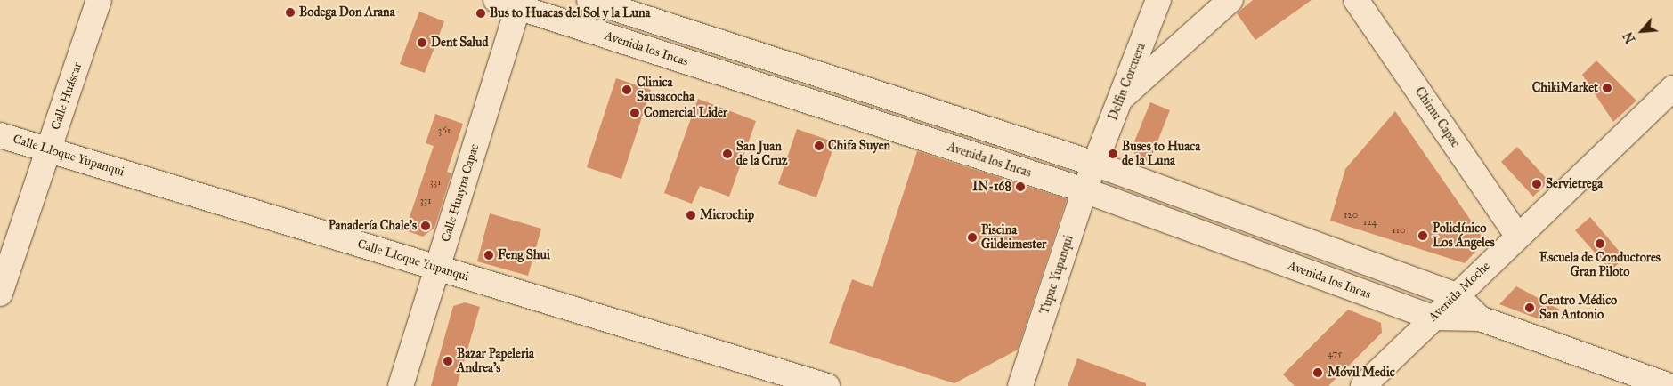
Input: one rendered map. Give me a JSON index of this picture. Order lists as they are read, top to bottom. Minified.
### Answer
{"streets":{"street":["Avenida los Incas","Delfin Corcuera","Calle Huáscar","Chimu Capac","Calle Lloque Yupanqui","Calle Huayna Capac","Tupac Yupanqui","Avenida Moche"]},"crossings":[["Avenida los Incas","Delfin Corcuera"],["Avenida los Incas","Calle Huayna Capac"],["Avenida los Incas","Tupac Yupanqui"],["Avenida los Incas","Avenida Moche"],["Delfin Corcuera","Tupac Yupanqui"],["Calle Huáscar","Calle Lloque Yupanqui"],["Chimu Capac","Avenida Moche"],["Calle Lloque Yupanqui","Calle Huayna Capac"]],"places":["Bodega Don Arana","Bus to Huacas del Sol y la Luna","Dent Salud","ChikiMarket","Clinica Sausacocha","Comercial Lider","Chifa Suyen","San Juan de la Cruz","Buses to Huaca de la Luna","Servietrega","IN-168","Microchip","Panadería Chale's","Policlínico Los Ángeles","Piscina Gildeimester","Escuela de Conductores Gran Piloto","Feng Shui","Centro Médico San Antonio","Bazar Papeleria Andrea's","Móvil Medic"],"house_numbers":["361","331","331","120","124","110","475"],"north":"bottom left"}
